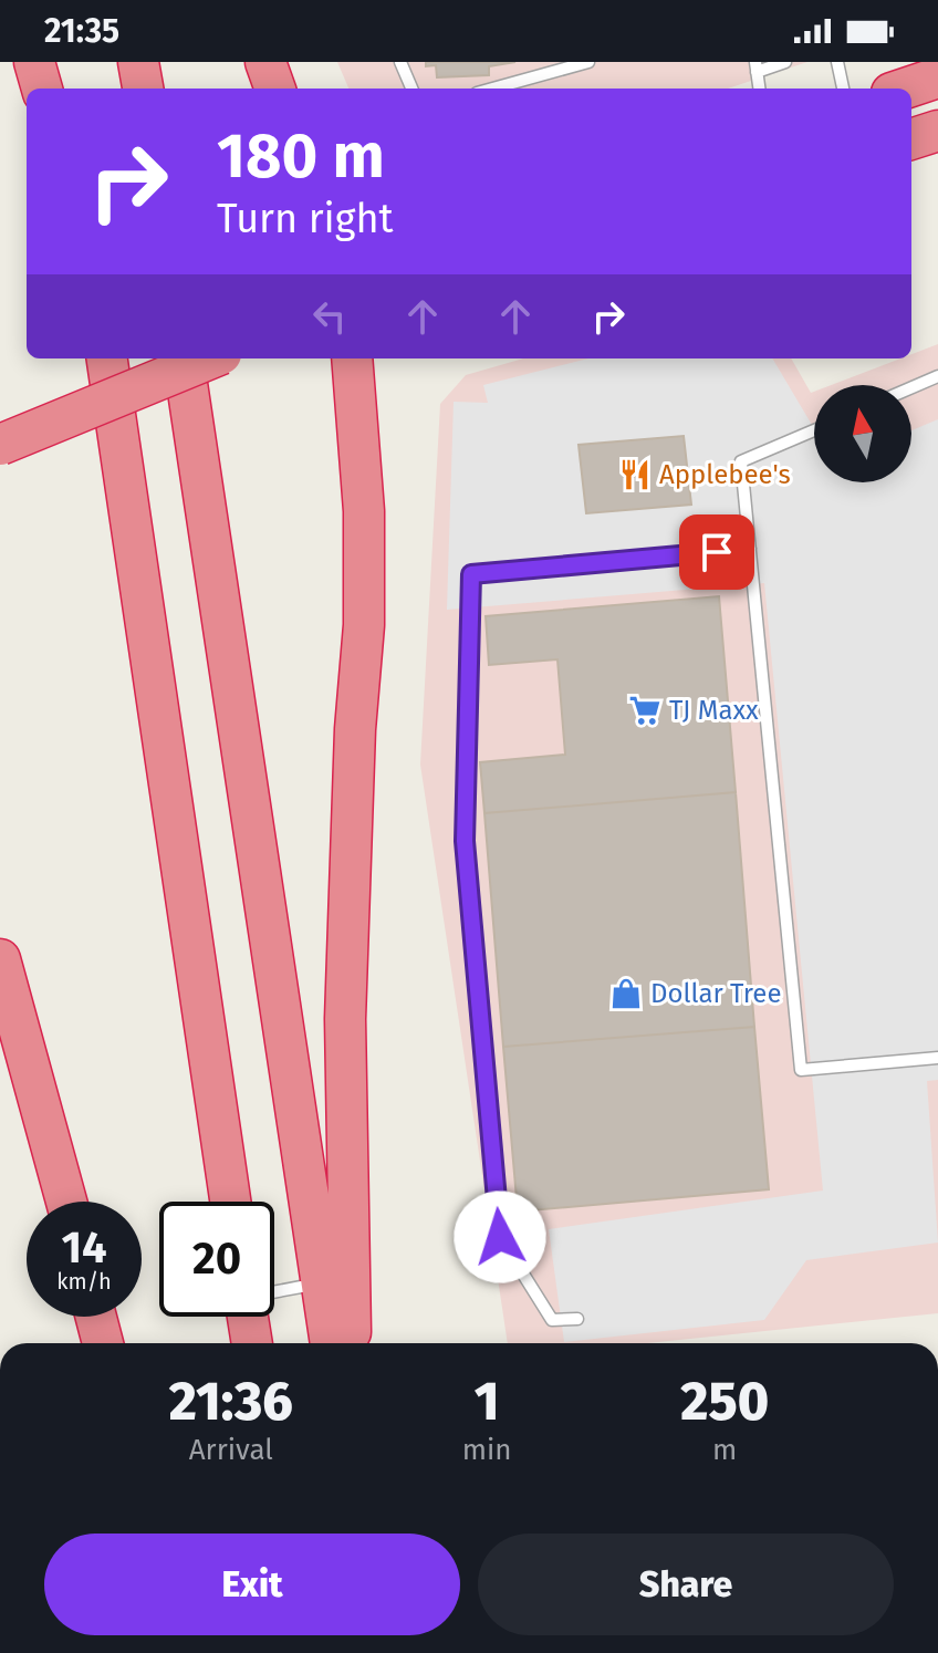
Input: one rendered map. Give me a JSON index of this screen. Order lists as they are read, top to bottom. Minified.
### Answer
{"places":{"restaurant":["Applebee's"],"supermarket":["TJ Maxx"],"shop":["Dollar Tree"]},"north":"top","page":{"status":"21:35","turn":["180 m","Turn right"],"speed":"14 km/h","limit":"20","eta":["21:36","Arrival","1","min","250","m"],"buttons":["Exit","Share"]}}
